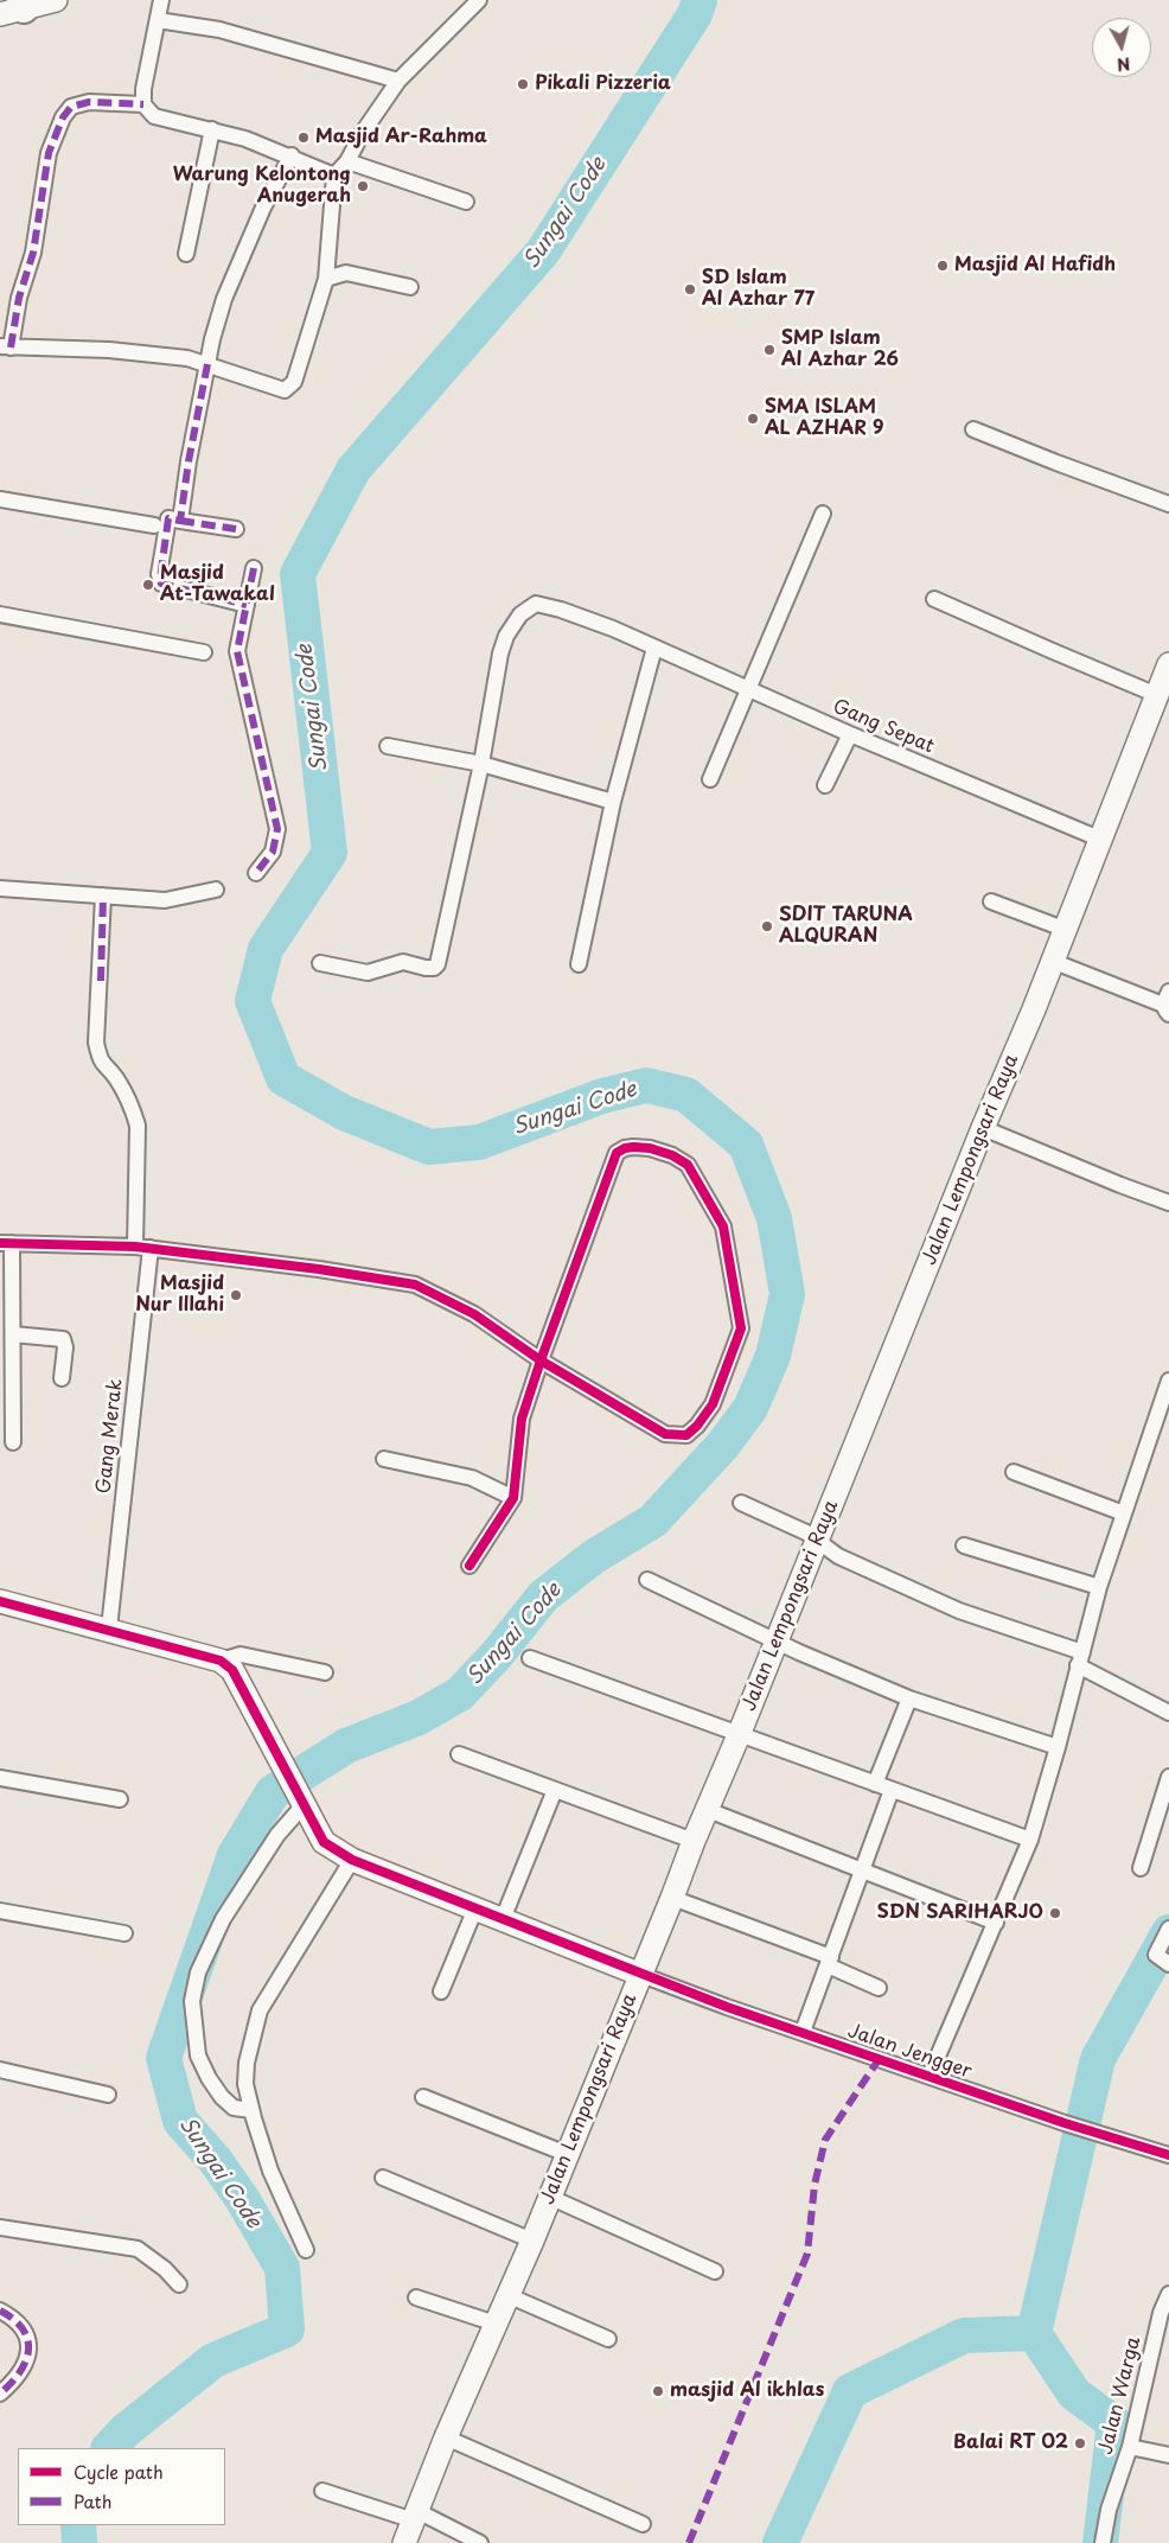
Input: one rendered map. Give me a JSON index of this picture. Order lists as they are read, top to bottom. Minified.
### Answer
{"streets":{"main road":["Jalan Lempongsari Raya"],"street":["Gang Sepat","Gang Merak","Jalan Jengger","Jalan Warga"]},"crossings":[["Gang Sepat","Jalan Lempongsari Raya"],["Jalan Lempongsari Raya","Jalan Jengger"]],"water":["Sungai Code"],"places":["Pikali Pizzeria","Masjid Ar-Rahma","Warung Kelontong Anugerah","Masjid Al Hafidh","SD Islam Al Azhar 77","SMP Islam Al Azhar 26","SMA ISLAM AL AZHAR 9","Masjid At-Tawakal","SDIT TARUNA ALQURAN","Masjid Nur Illahi","SDN SARIHARJO","masjid Al ikhlas","Balai RT 02"],"legend":["Cycle path","Path"],"north":"bottom"}
